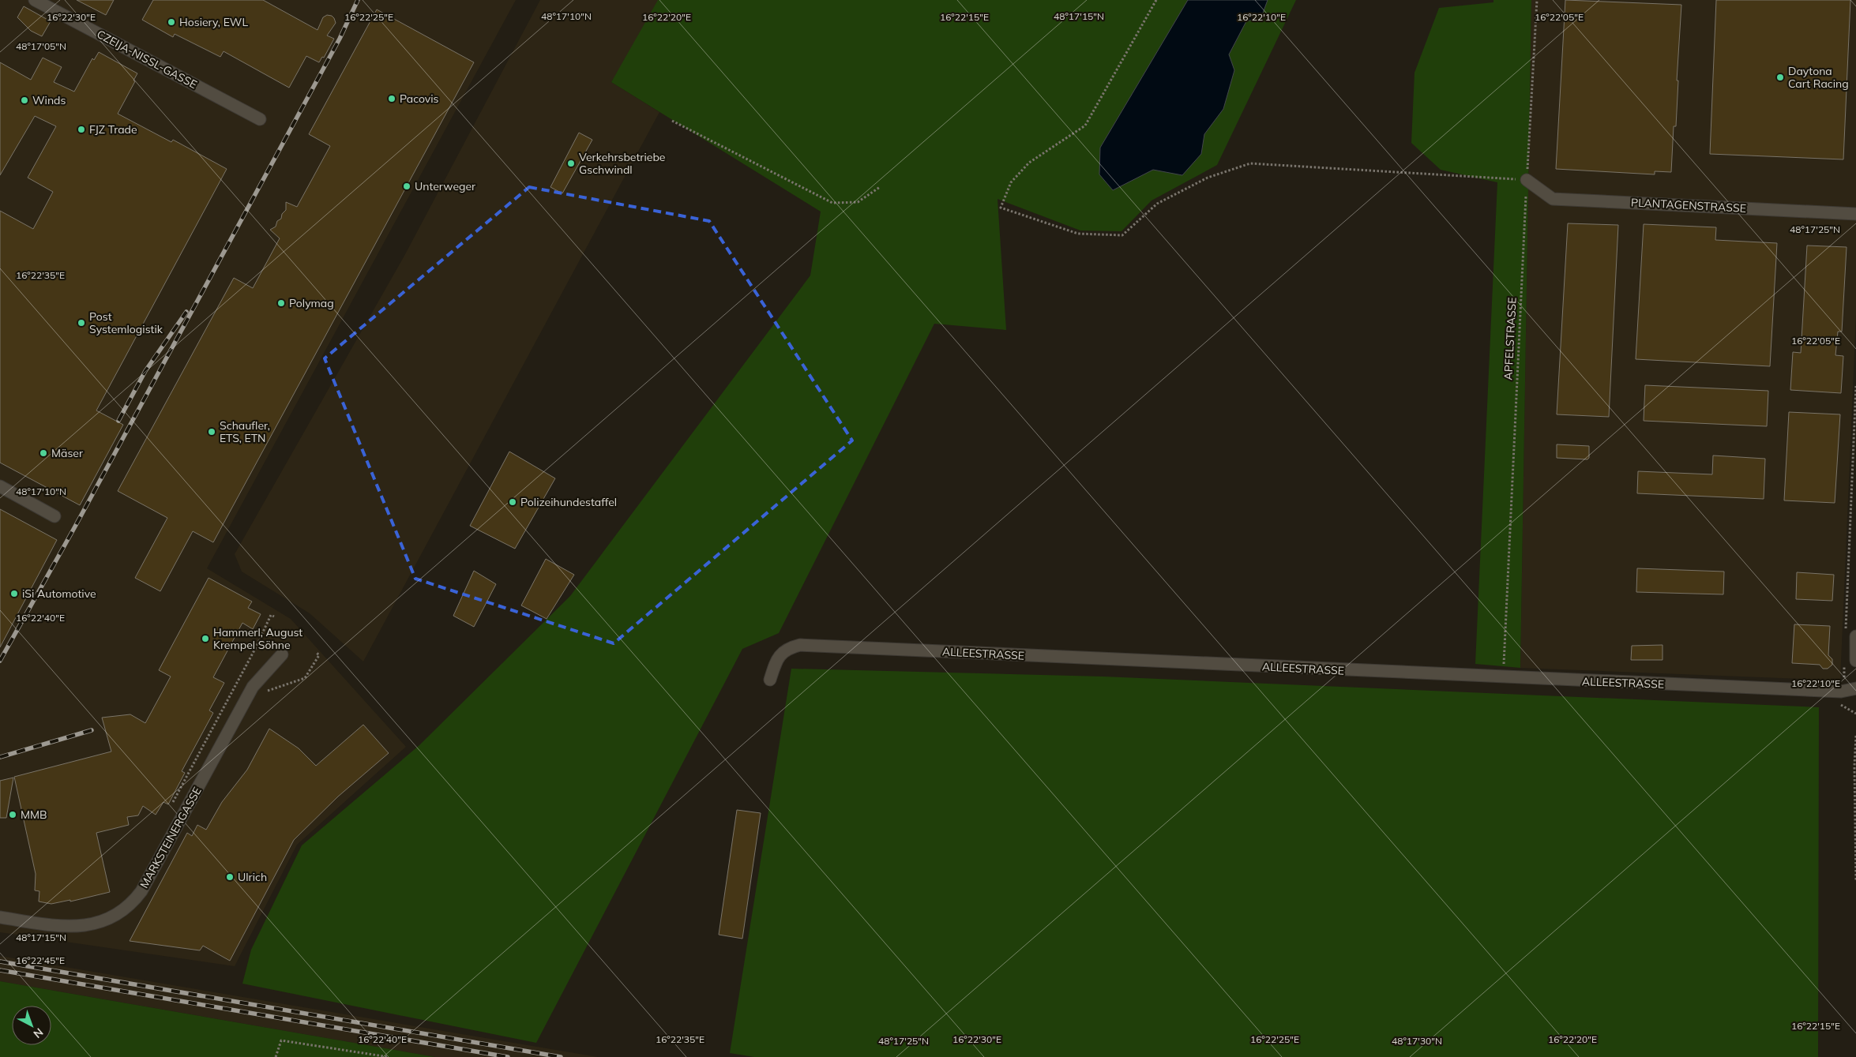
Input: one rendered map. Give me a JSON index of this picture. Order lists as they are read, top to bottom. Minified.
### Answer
{"streets":{"street":["CZEIJA-NISSL-GASSE","PLANTAGENSTRASSE","ALLEESTRASSE","MARKSTEINERGASSE"],"path":["APFELSTRASSE"]},"crossings":[["PLANTAGENSTRASSE","APFELSTRASSE"],["APFELSTRASSE","ALLEESTRASSE"]],"places":["Hosiery, EWL","Daytona Cart Racing","Pacovis","Winds","FJZ Trade","Verkehrsbetriebe Gschwindl","Unterweger","Polymag","Post Systemlogistik","Schaufler, ETS, ETN","Mäser","Polizeihundestaffel","iSi Automotive","Hammerl, August Krempel Söhne","MMB","Ulrich"],"north":"bottom right","coordinates":["48°17'10\"N","48°17'15\"N","16°22'30\"E","16°22'25\"E","16°22'20\"E","16°22'15\"E","16°22'10\"E","16°22'05\"E","48°17'05\"N","48°17'25\"N","16°22'35\"E","16°22'40\"E","16°22'45\"E","48°17'30\"N"]}
